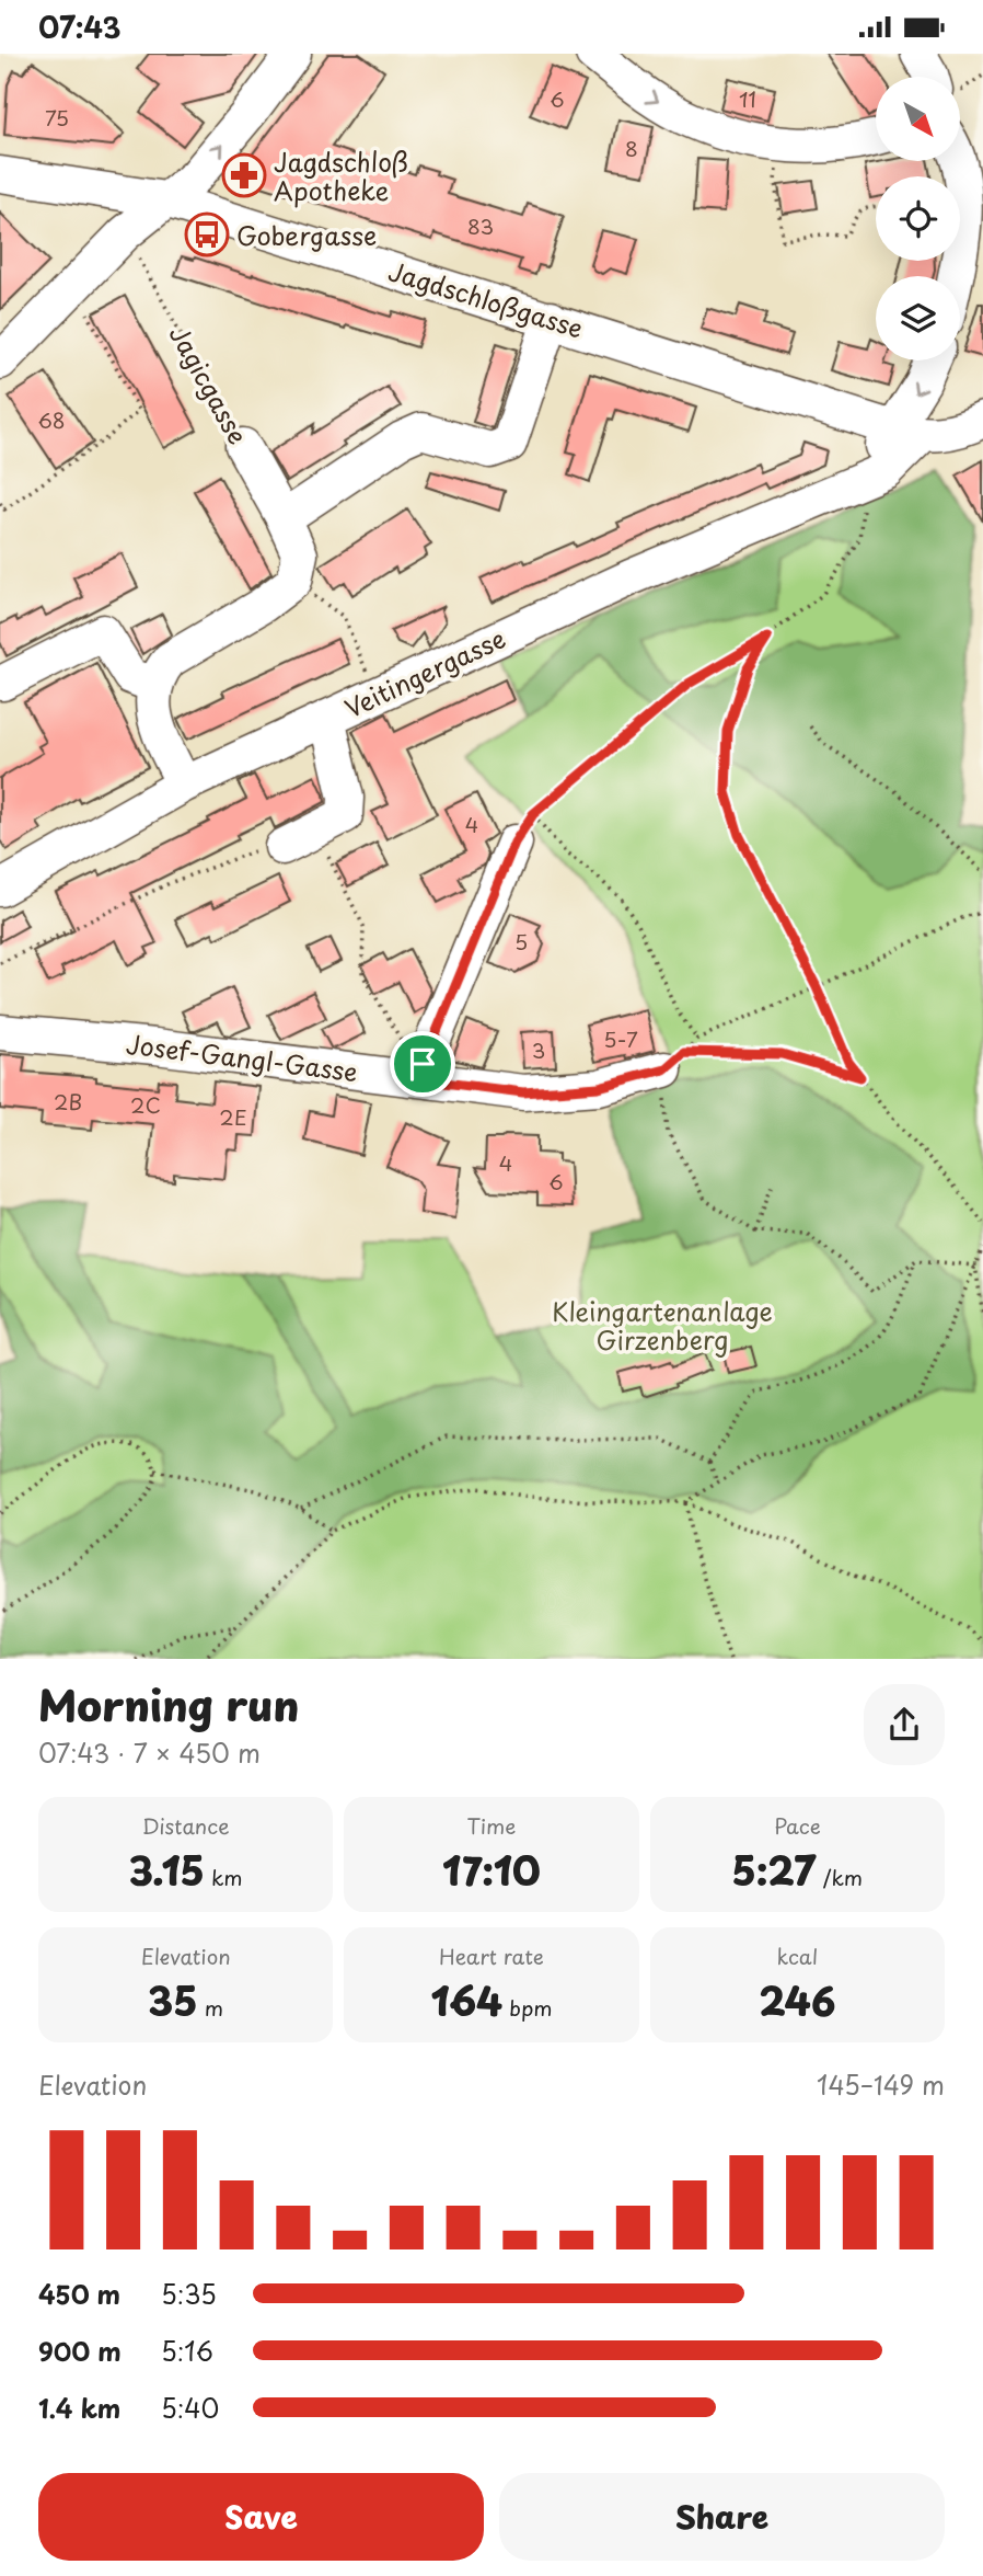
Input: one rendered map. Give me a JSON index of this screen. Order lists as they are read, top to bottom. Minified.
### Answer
{"streets":{"street":["Jagdschloßgasse","Jagicgasse","Veitingergasse","Josef-Gangl-Gasse"]},"parks":["Kleingartenanlage Girzenberg"],"places":{"pharmacy":["Jagdschloß Apotheke"],"bus stop":["Gobergasse"]},"house_numbers":["6","11","75","8","83","68","4","5","5-7","3","2B","2C","2E","4","6"],"north":"bottom right","page":{"status":"07:43","heading":["Morning run","07:43 · 7 × 450 m"],"stats":[["Distance","3.15 km"],["Time","17:10"],["Pace","5:27 /km"],["Elevation","35 m"],["Heart rate","164 bpm"],["kcal","246"]],"chart":["Elevation","145–149 m"],"list":[{"name":"450 m","note":"5:35"},{"name":"900 m","note":"5:16"},{"name":"1.4 km","note":"5:40"}],"buttons":["Save","Share"]}}
